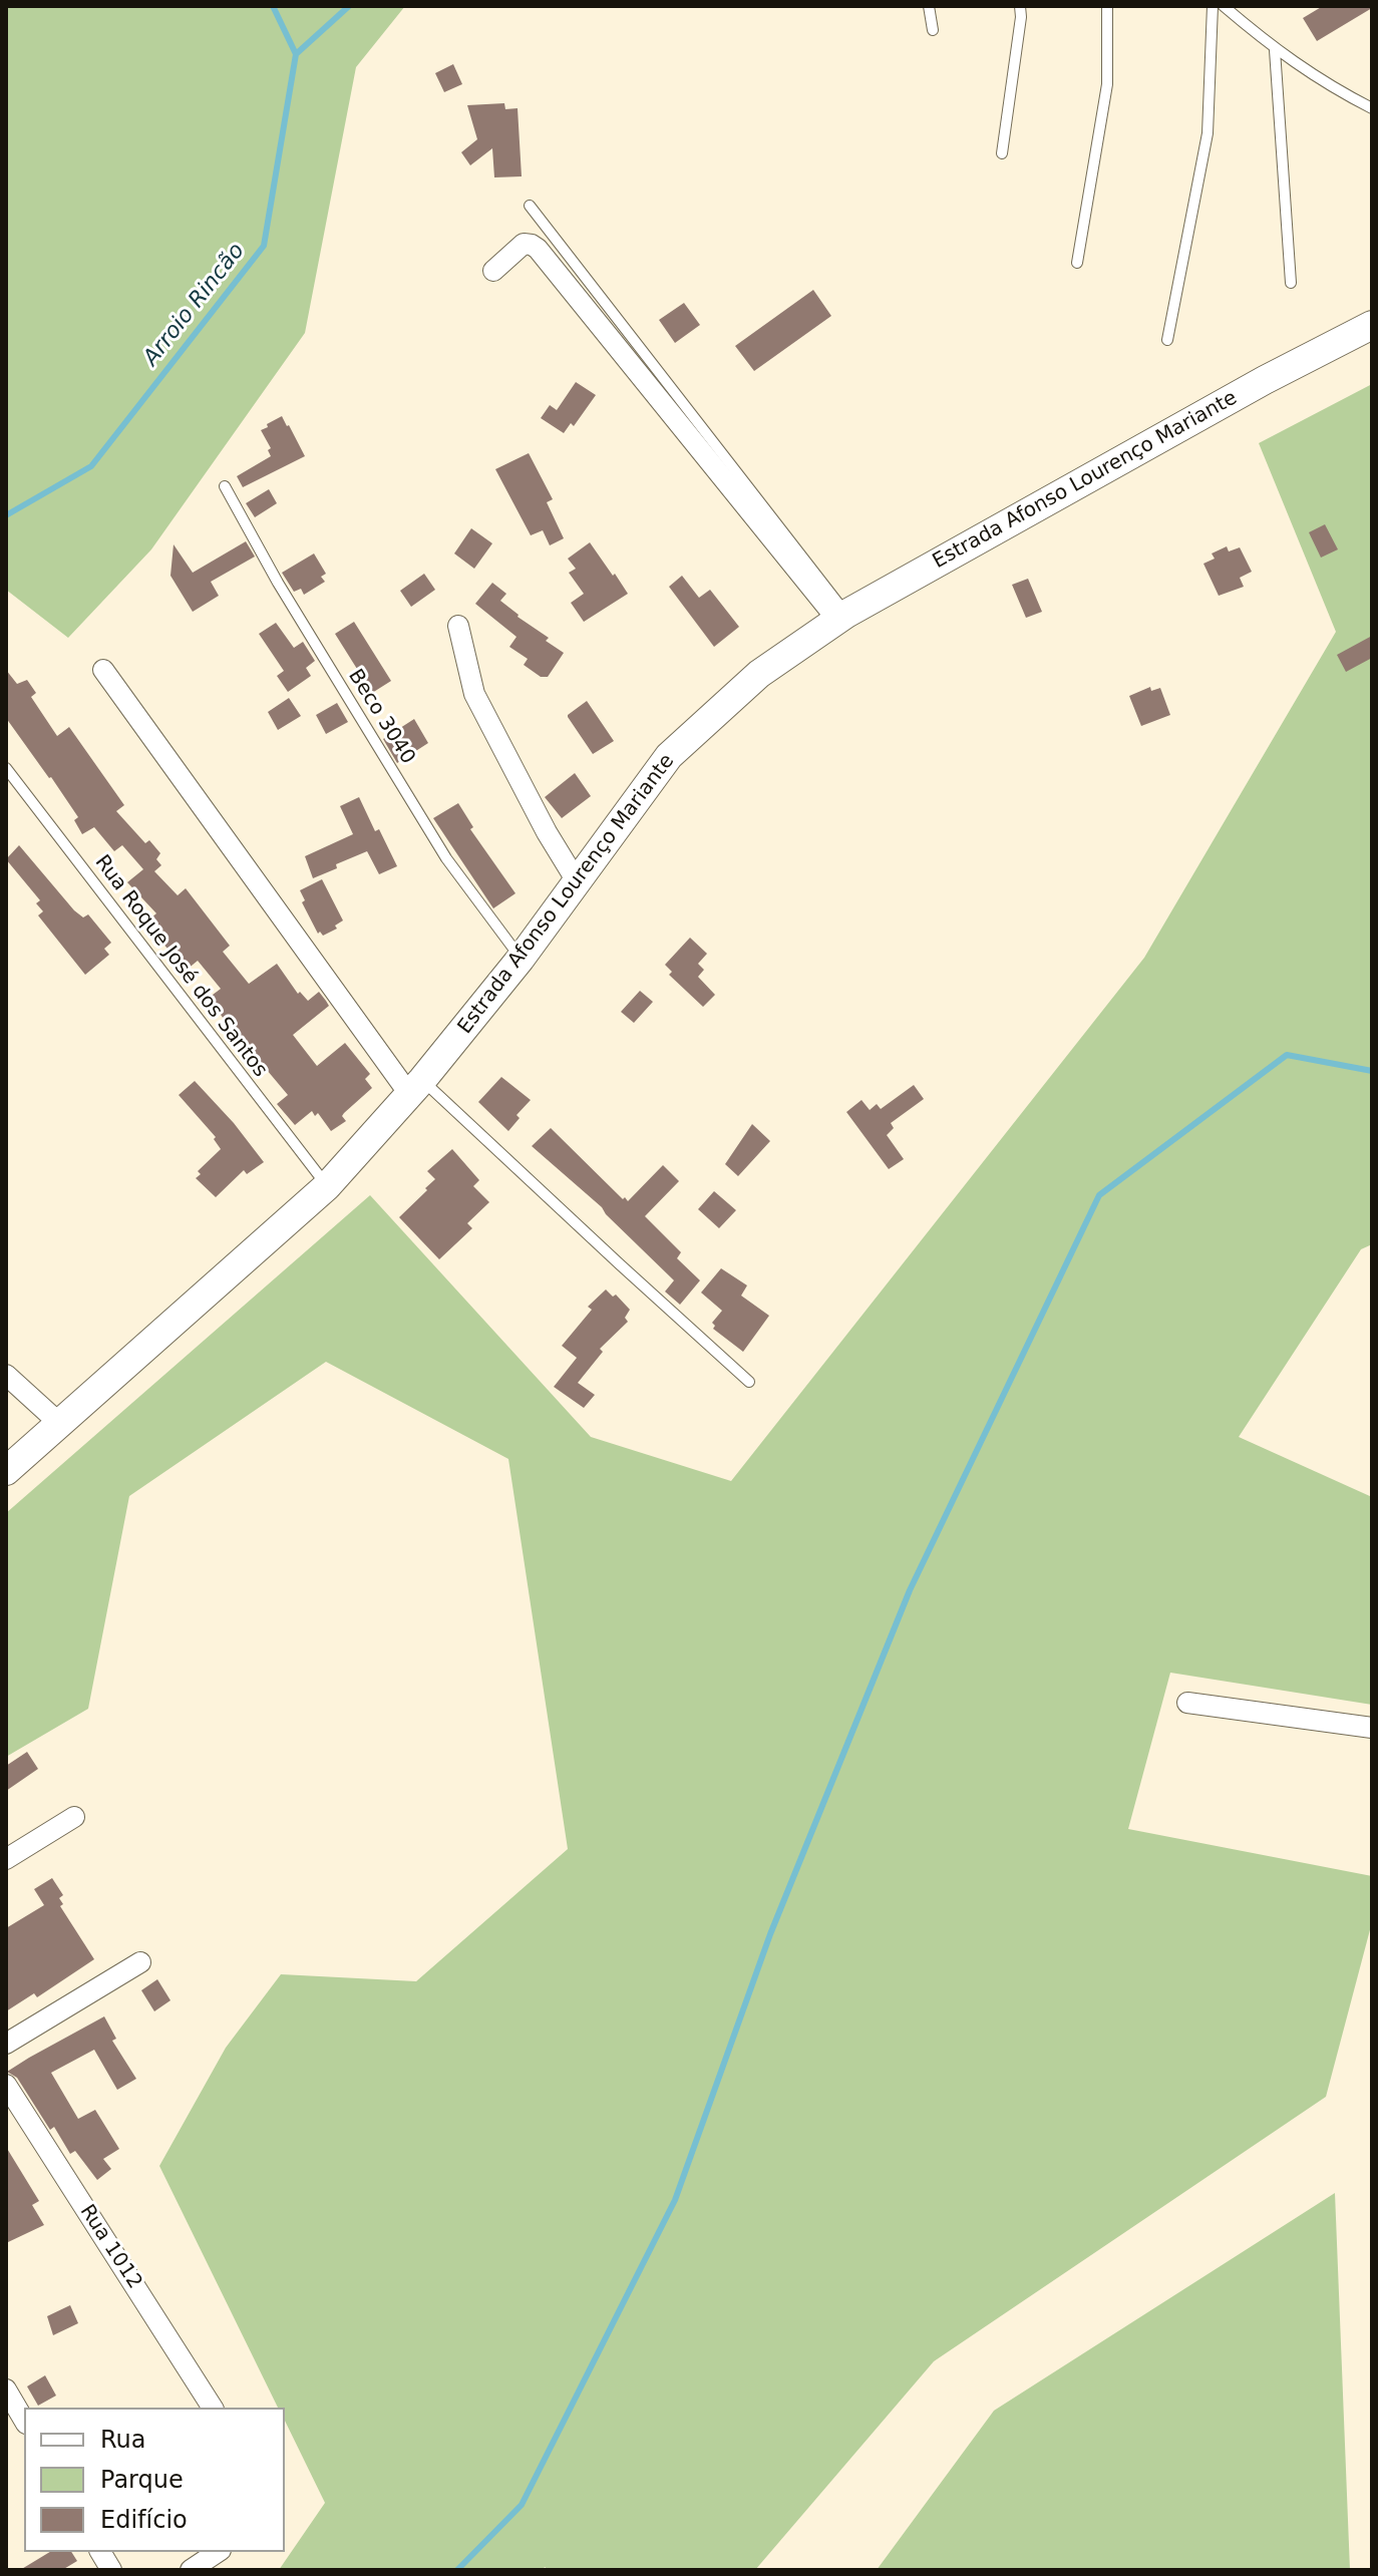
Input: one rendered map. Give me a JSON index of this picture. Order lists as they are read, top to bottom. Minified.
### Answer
{"streets":{"main road":["Estrada Afonso Lourenço Mariante"],"street":["Rua 1012"],"lane":["Beco 3040","Rua Roque José dos Santos"]},"crossings":[["Estrada Afonso Lourenço Mariante","Beco 3040"],["Estrada Afonso Lourenço Mariante","Rua Roque José dos Santos"]],"water":["Arroio Rincão"],"legend":["Rua","Parque","Edifício"]}
